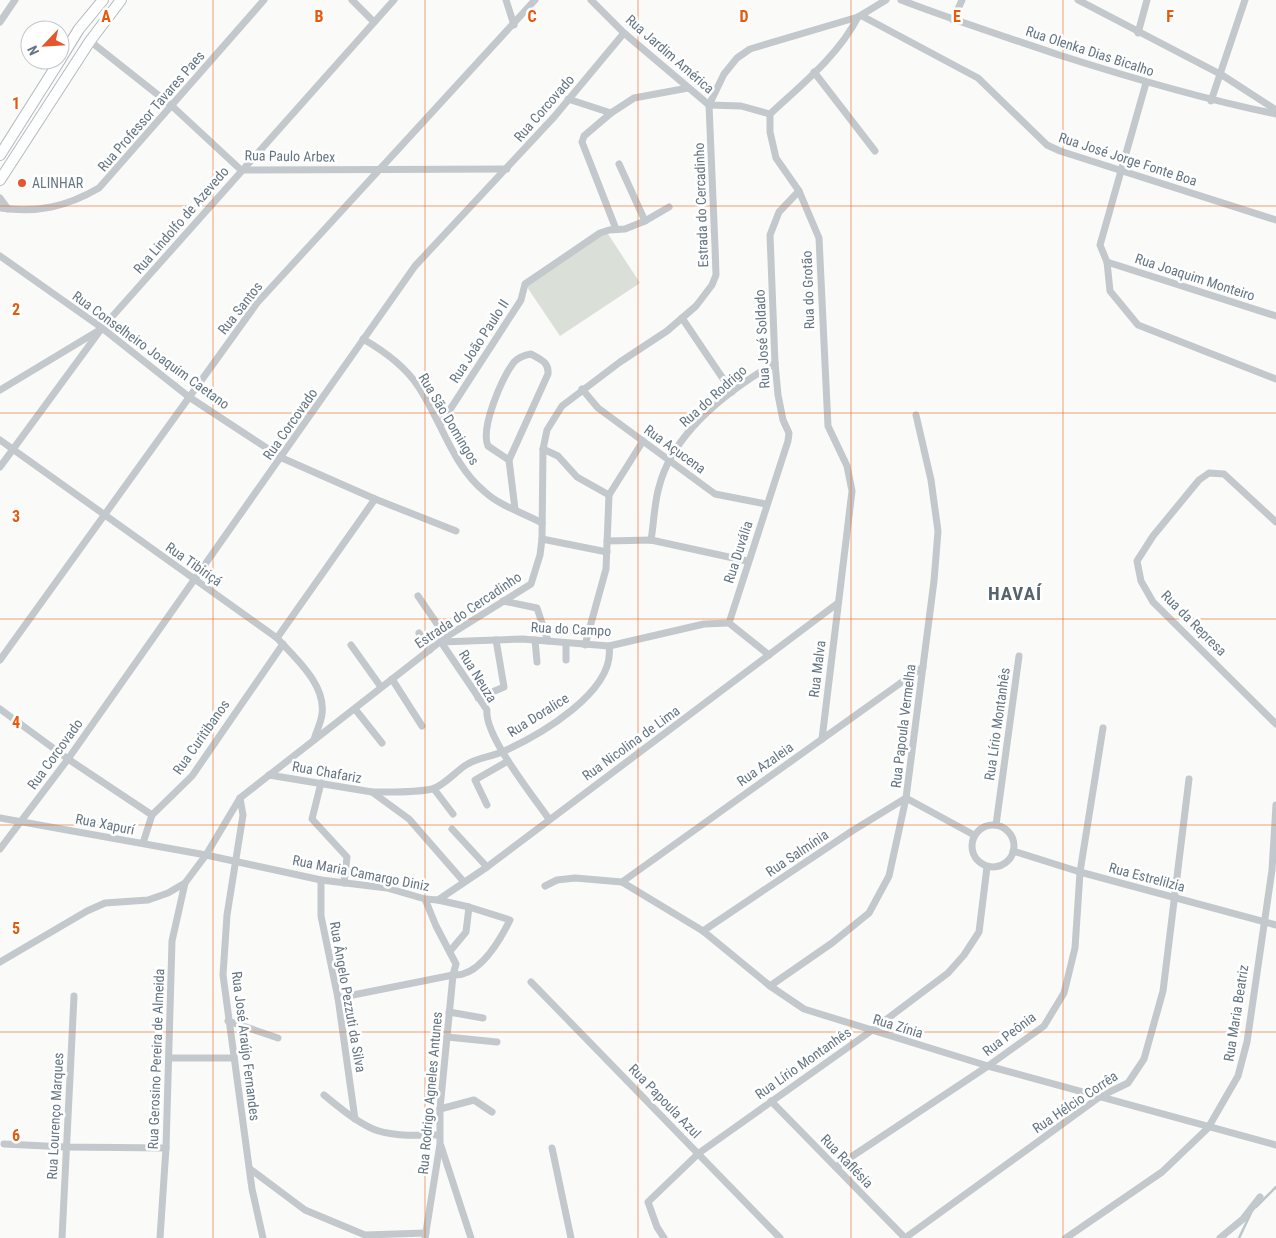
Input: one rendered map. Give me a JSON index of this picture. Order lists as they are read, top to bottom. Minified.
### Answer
{"streets":{"street":["Rua Olenka Dias Bicalho","Rua Jardim América","Rua Corcovado","Rua Professor Tavares Paes","Rua Paulo Arbex","Rua José Jorge Fonte Boa","Estrada do Cercadinho","Rua Lindolfo de Azevedo","Rua Joaquim Monteiro","Rua do Grotão","Rua Santos","Rua José Soldado","Rua João Paulo II","Rua Conselheiro Joaquim Caetano","Rua do Rodrigo","Rua São Domingos","Rua Açucena","Rua Duvália","Rua Tibiriçá","Rua da Represa","Rua do Campo","Rua Malva","Rua Neuza","Rua Doralice","Rua Lírio Montanhês","Rua Papoula Vermelha","Rua Curitibanos","Rua Nicolina de Lima","Rua Azaleia","Rua Chafariz","Rua Xapurí","Rua Salmínia","Rua Maria Camargo Diniz","Rua Estrelilzia","Rua Ângelo Pezzuti da Silva","Rua Maria Beatriz","Rua Zínia","Rua Peônia","Rua José Araújo Fernandes","Rua Gerosino Pereira de Almeida","Rua Rodrigo Agneles Antunes","Rua Papoula Azul","Rua Hélcio Corrêa","Rua Lourenço Marques","Rua Raflésia"]},"crossings":[["Rua Jardim América","Rua Corcovado"],["Rua Jardim América","Estrada do Cercadinho"],["Rua Jardim América","Rua do Grotão"],["Rua Corcovado","Rua Paulo Arbex"],["Rua Corcovado","Rua Conselheiro Joaquim Caetano"],["Rua Corcovado","Rua São Domingos"],["Rua Corcovado","Rua Tibiriçá"],["Rua Corcovado","Rua Xapurí"],["Rua Professor Tavares Paes","Rua Paulo Arbex"],["Rua Paulo Arbex","Rua Lindolfo de Azevedo"],["Rua Paulo Arbex","Rua Santos"],["Rua José Jorge Fonte Boa","Estrada do Cercadinho"],["Estrada do Cercadinho","Rua São Domingos"],["Estrada do Cercadinho","Rua Açucena"],["Estrada do Cercadinho","Rua Tibiriçá"],["Estrada do Cercadinho","Rua do Campo"],["Estrada do Cercadinho","Rua Neuza"],["Estrada do Cercadinho","Rua Chafariz"],["Estrada do Cercadinho","Rua Xapurí"],["Estrada do Cercadinho","Rua Maria Camargo Diniz"],["Estrada do Cercadinho","Rua José Araújo Fernandes"],["Estrada do Cercadinho","Rua Gerosino Pereira de Almeida"],["Rua Lindolfo de Azevedo","Rua Conselheiro Joaquim Caetano"],["Rua Lindolfo de Azevedo","Rua Tibiriçá"],["Rua do Grotão","Rua José Soldado"],["Rua do Grotão","Rua Malva"],["Rua do Grotão","Rua Nicolina de Lima"],["Rua Santos","Rua Conselheiro Joaquim Caetano"],["Rua Santos","Rua Tibiriçá"],["Rua José Soldado","Rua do Rodrigo"],["Rua José Soldado","Rua Duvália"],["Rua João Paulo II","Rua São Domingos"],["Rua do Rodrigo","Rua Açucena"],["Rua Açucena","Rua Duvália"],["Rua Duvália","Rua do Campo"],["Rua Tibiriçá","Rua Curitibanos"],["Rua do Campo","Rua Neuza"],["Rua do Campo","Rua Doralice"],["Rua Malva","Rua Nicolina de Lima"],["Rua Malva","Rua Azaleia"],["Rua Neuza","Rua Doralice"],["Rua Neuza","Rua Nicolina de Lima"],["Rua Lírio Montanhês","Rua Estrelilzia"],["Rua Lírio Montanhês","Rua Zínia"],["Rua Lírio Montanhês","Rua Papoula Azul"],["Rua Lírio Montanhês","Rua Raflésia"],["Rua Papoula Vermelha","Rua Azaleia"],["Rua Papoula Vermelha","Rua Salmínia"],["Rua Papoula Vermelha","Rua Zínia"],["Rua Curitibanos","Rua Xapurí"],["Rua Nicolina de Lima","Rua Chafariz"],["Rua Nicolina de Lima","Rua Maria Camargo Diniz"],["Rua Azaleia","Rua Zínia"],["Rua Xapurí","Rua Maria Camargo Diniz"],["Rua Salmínia","Rua Zínia"],["Rua Maria Camargo Diniz","Rua Ângelo Pezzuti da Silva"],["Rua Maria Camargo Diniz","Rua José Araújo Fernandes"],["Rua Maria Camargo Diniz","Rua Rodrigo Agneles Antunes"],["Rua Estrelilzia","Rua Maria Beatriz"],["Rua Estrelilzia","Rua Peônia"],["Rua Estrelilzia","Rua Hélcio Corrêa"],["Rua Maria Beatriz","Rua Zínia"],["Rua Zínia","Rua Peônia"],["Rua Zínia","Rua Hélcio Corrêa"],["Rua Peônia","Rua Raflésia"],["Rua Hélcio Corrêa","Rua Raflésia"]],"districts":["HAVAÍ"],"places":["ALINHAR"],"north":"bottom left","grid":{"columns":["A","B","C","D","E","F"],"rows":["1","2","3","4","5","6"]}}
